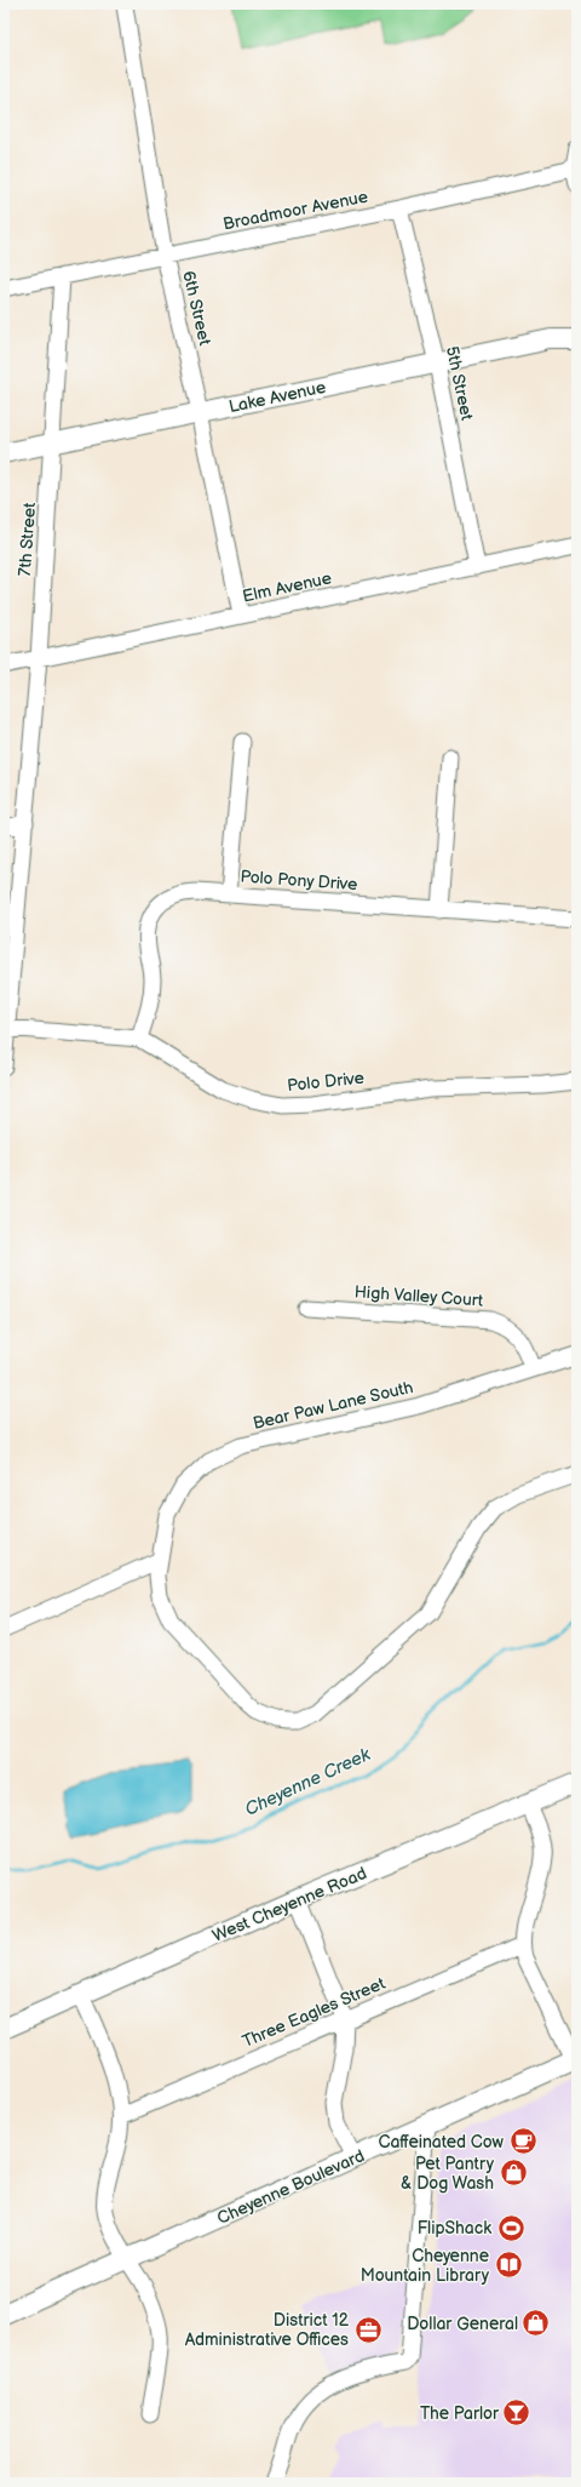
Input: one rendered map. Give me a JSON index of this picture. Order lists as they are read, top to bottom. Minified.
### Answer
{"streets":{"main road":["Lake Avenue","West Cheyenne Road","Cheyenne Boulevard"],"street":["Broadmoor Avenue","6th Street","5th Street","7th Street","Elm Avenue","Polo Pony Drive","Polo Drive","High Valley Court","Bear Paw Lane South","Three Eagles Street"]},"crossings":[["Broadmoor Avenue","6th Street"],["Broadmoor Avenue","5th Street"],["Broadmoor Avenue","7th Street"],["6th Street","Lake Avenue"],["6th Street","Elm Avenue"],["5th Street","Lake Avenue"],["5th Street","Elm Avenue"],["Lake Avenue","7th Street"],["7th Street","Elm Avenue"],["7th Street","Polo Drive"],["Polo Pony Drive","Polo Drive"],["High Valley Court","Bear Paw Lane South"]],"water":["Cheyenne Creek"],"places":{"cafe":["Caffeinated Cow"],"shop":["Pet Pantry & Dog Wash","Dollar General"],"sports":["FlipShack"],"library":["Cheyenne Mountain Library"],"office":["District 12 Administrative Offices"],"bar":["The Parlor"]}}
